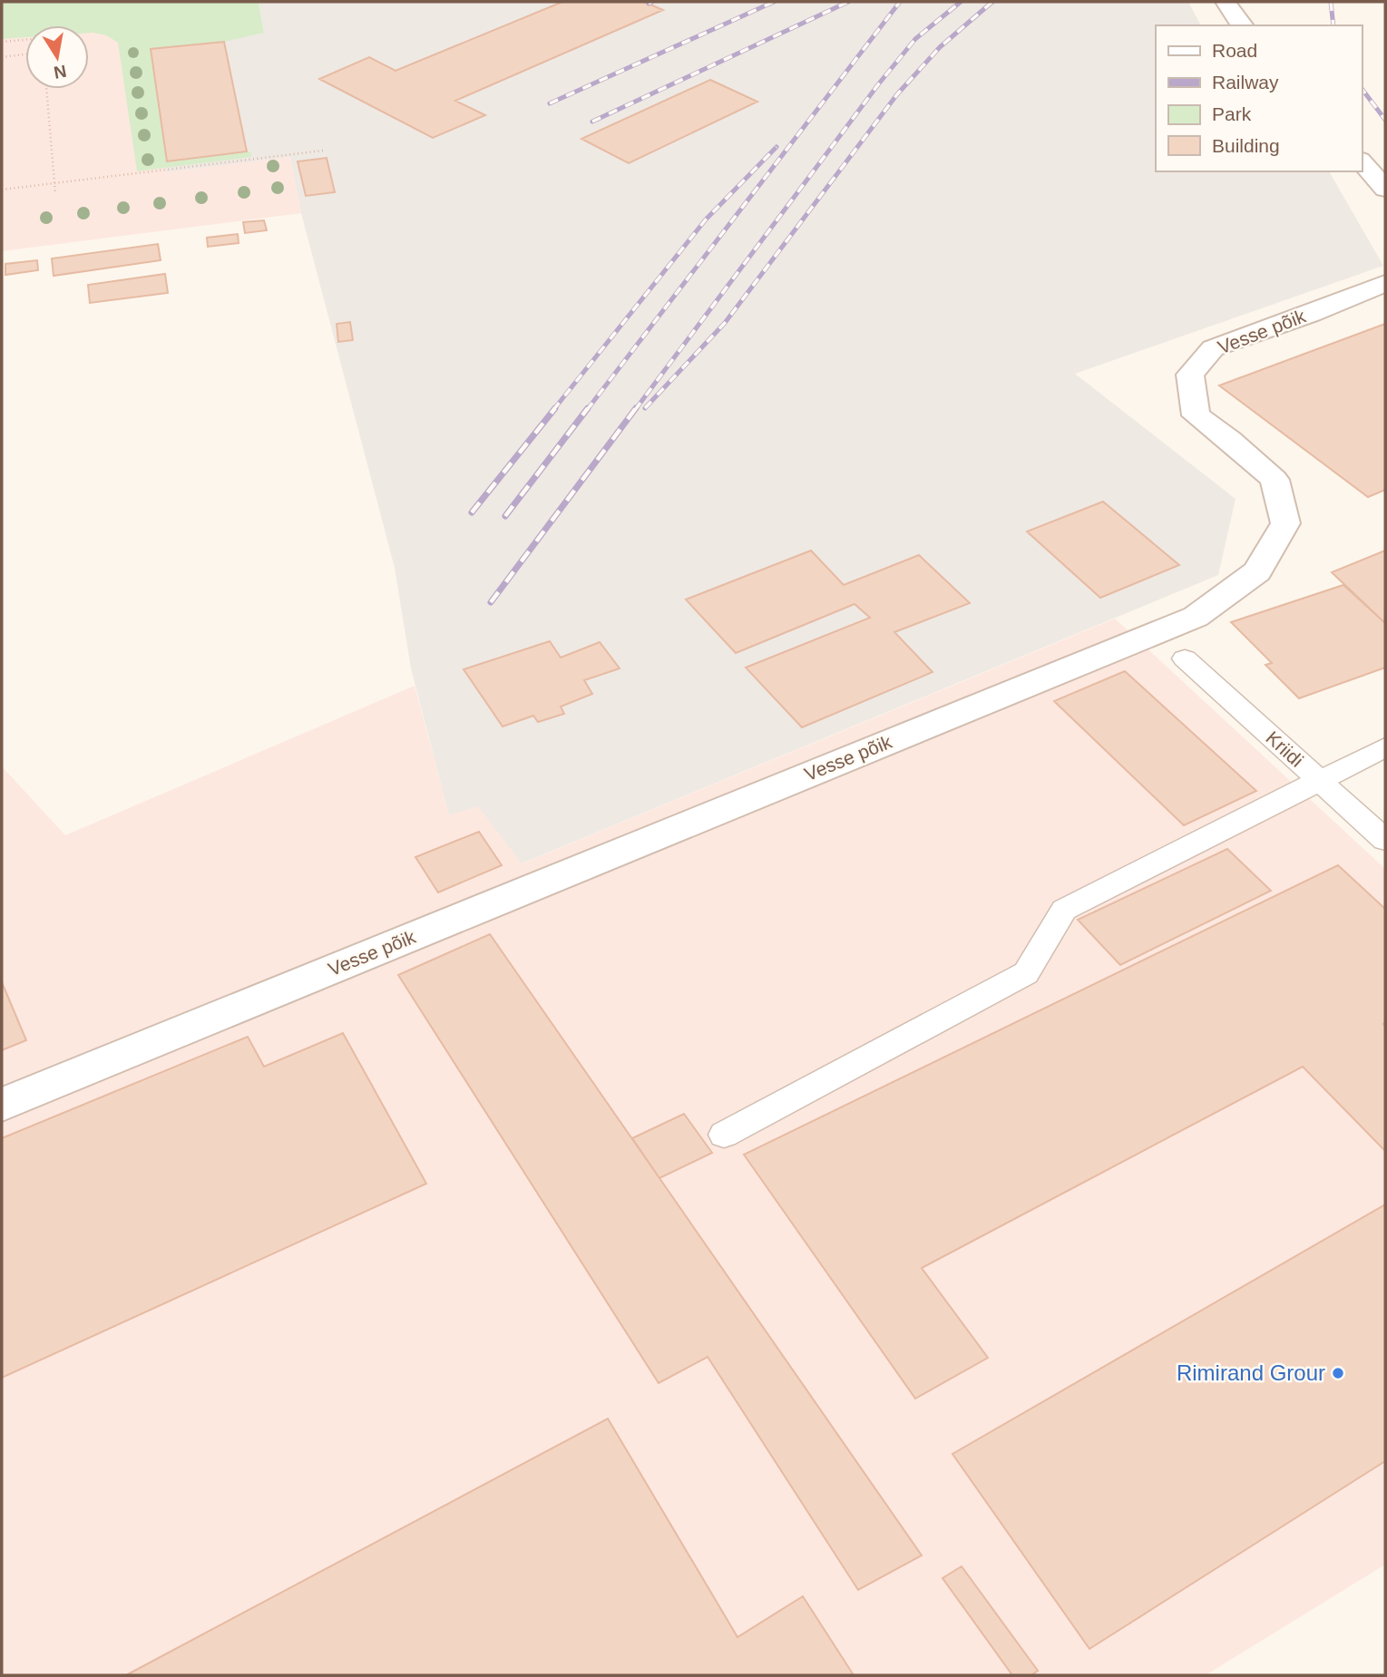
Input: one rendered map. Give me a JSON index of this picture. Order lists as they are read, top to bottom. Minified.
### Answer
{"streets":{"street":["Vesse põik"],"lane":["Kriidi"]},"places":["Rimirand Grour"],"legend":["Road","Railway","Park","Building"],"north":"bottom"}
